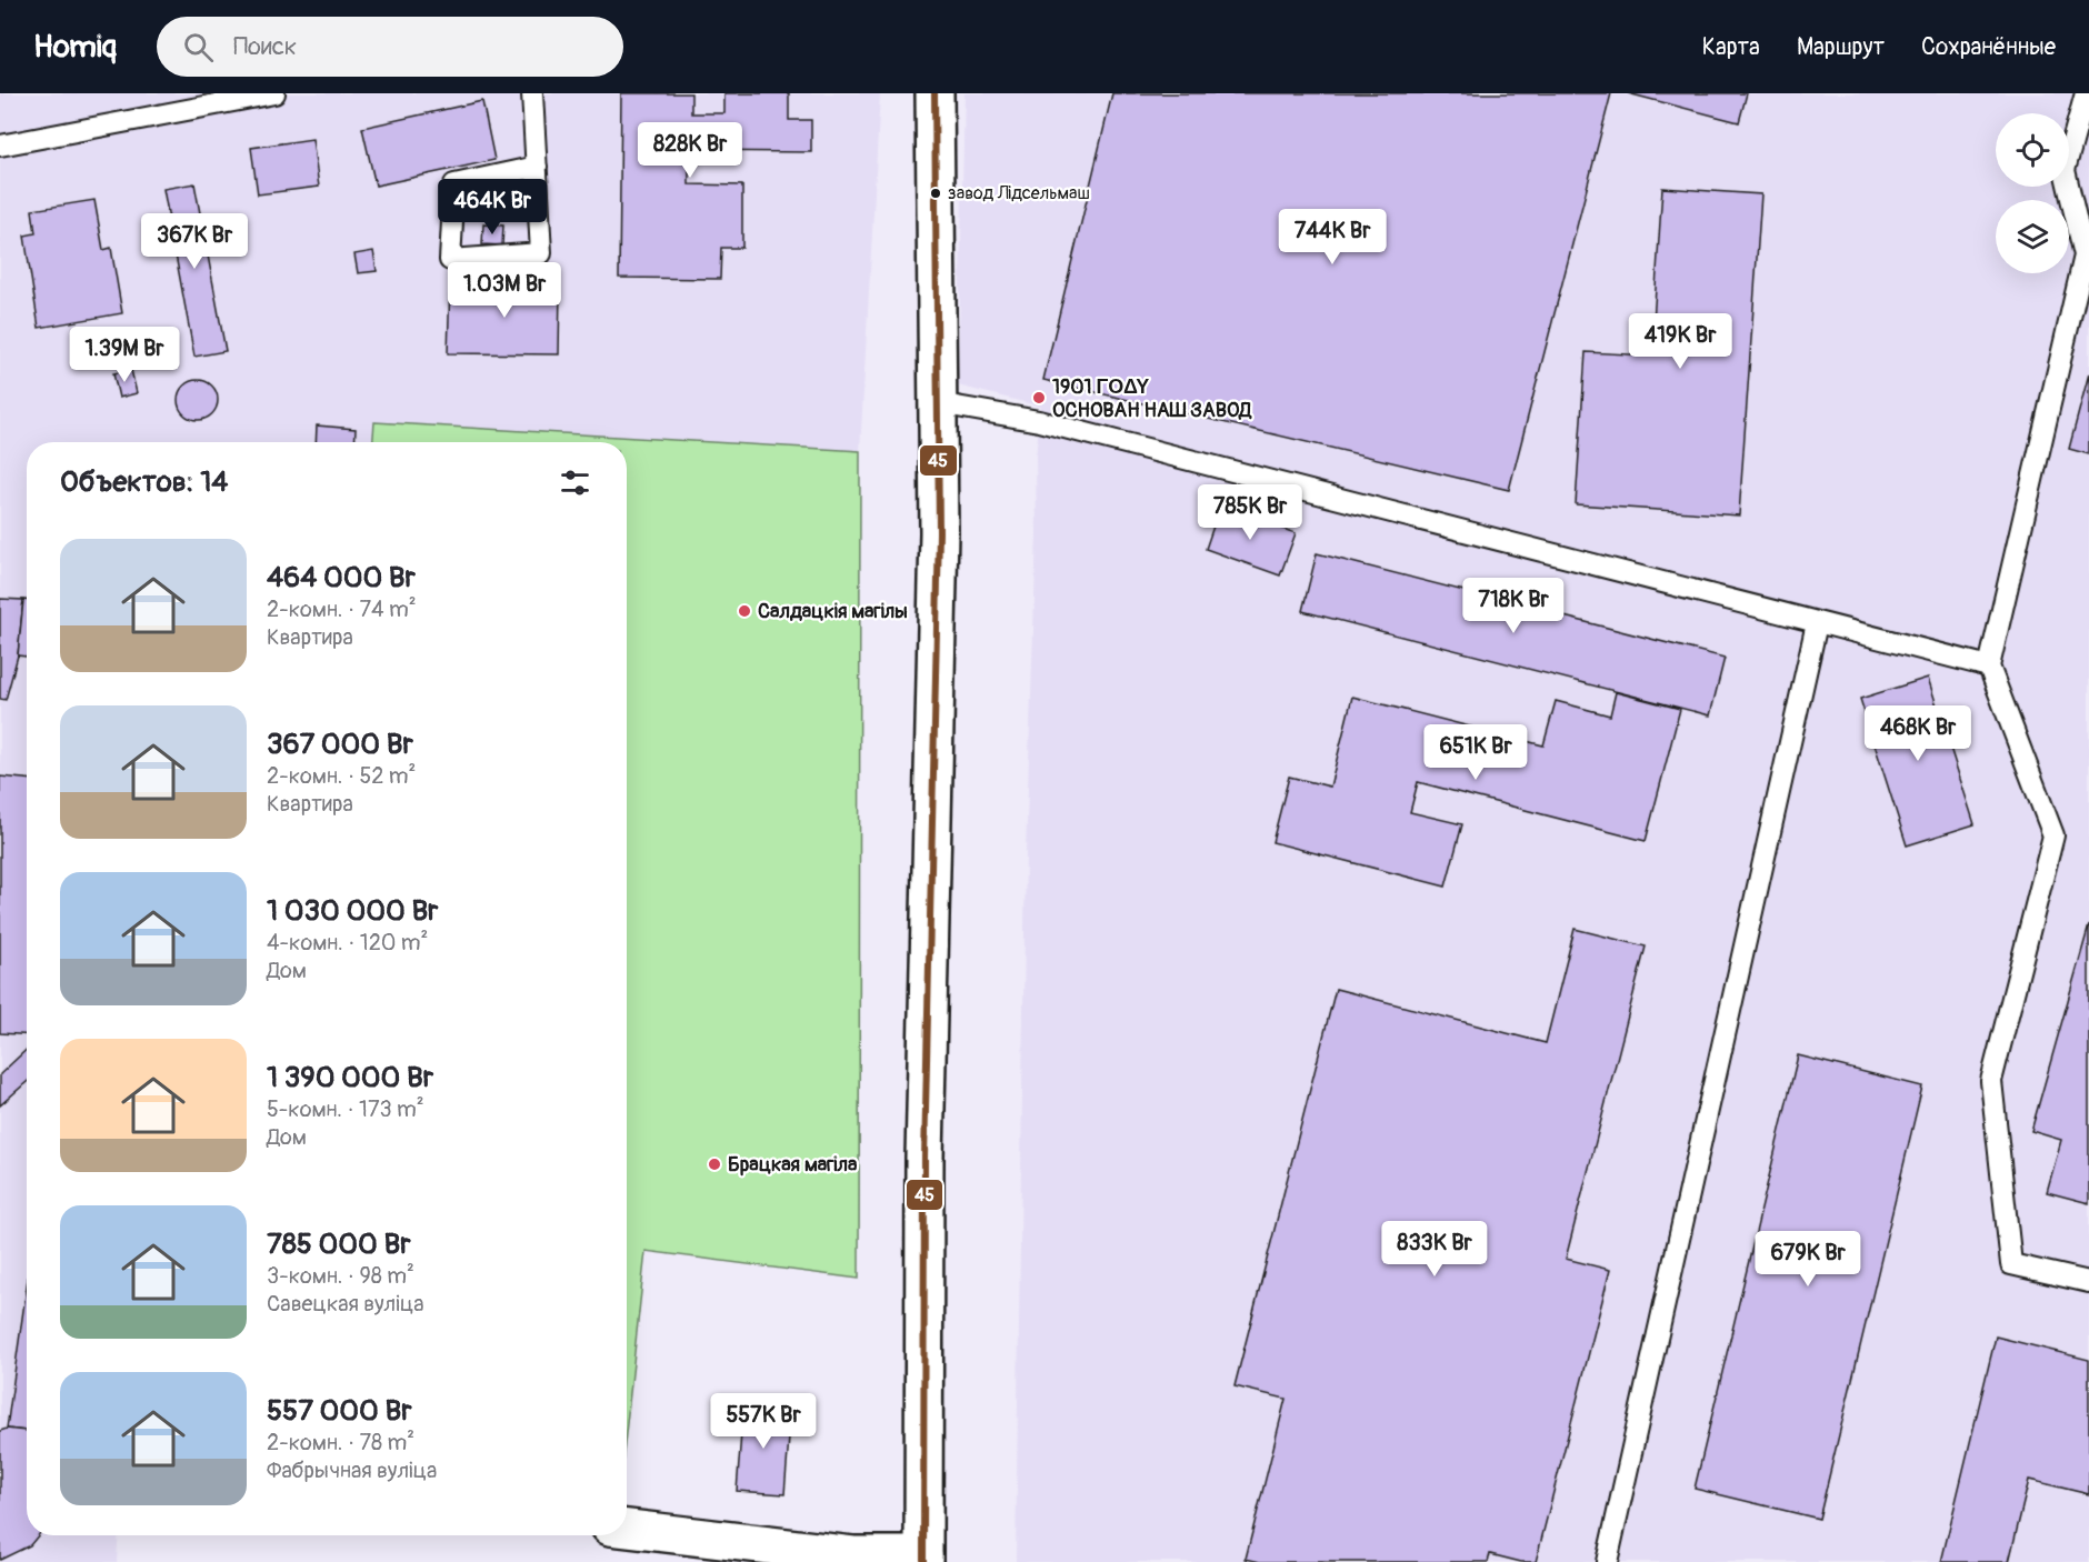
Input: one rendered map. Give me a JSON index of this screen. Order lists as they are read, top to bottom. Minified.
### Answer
{"places":["завод Лідсельмаш","1901 ΓΟΔΥ ОСНОВАН НАШ ЗАВОД","Салдацкія магілы","Брацкая магіла"],"lines":["transit line 45"],"page":{"header":"Homiq","search":"Поиск","nav":["Карта","Маршрут","Сохранённые"],"price":["828K Br","464K Br","744K Br","367K Br","1.03M Br","419K Br","1.39M Br","785K Br","718K Br","468K Br","651K Br","833K Br","679K Br","557K Br"],"heading":"Объектов: 14","list":[{"name":"464 000 Br","note":"2-комн. · 74 m² · Квартира"},{"name":"367 000 Br","note":"2-комн. · 52 m² · Квартира"},{"name":"1 030 000 Br","note":"4-комн. · 120 m² · Дом"},{"name":"1 390 000 Br","note":"5-комн. · 173 m² · Дом"},{"name":"785 000 Br","note":"3-комн. · 98 m² · Савецкая вуліца"},{"name":"557 000 Br","note":"2-комн. · 78 m² · Фабрычная вуліца"}]}}
